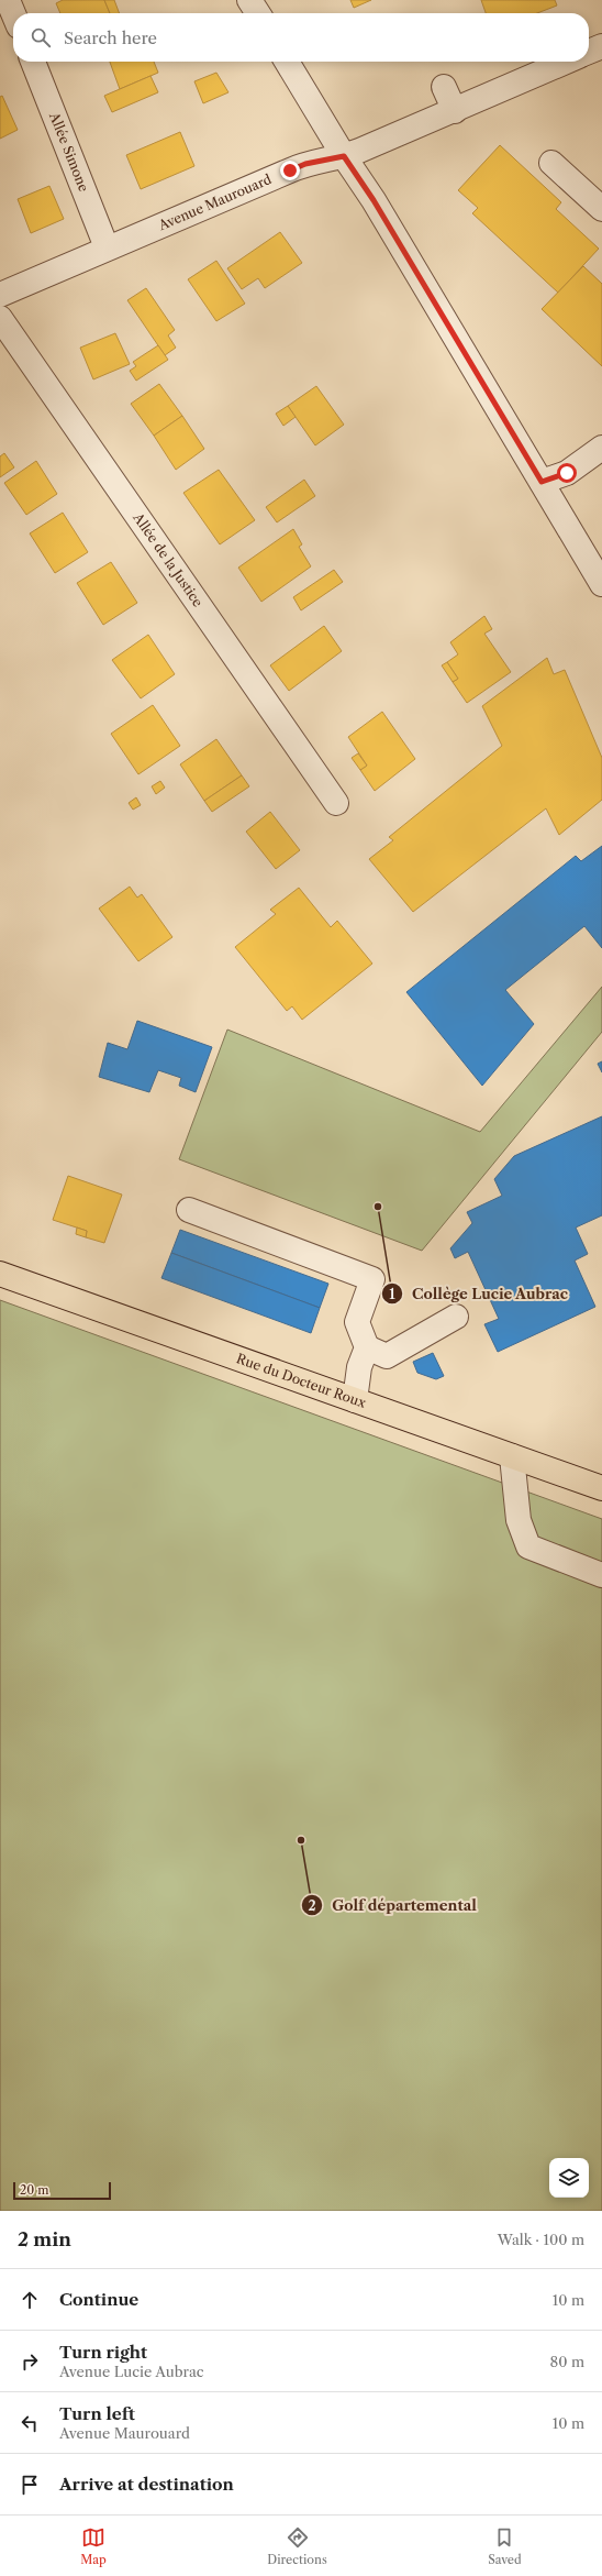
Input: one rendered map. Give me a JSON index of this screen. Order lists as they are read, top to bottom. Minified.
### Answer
{"streets":{"main road":["Rue du Docteur Roux"],"street":["Allée Simone","Avenue Maurouard","Allée de la Justice"]},"crossings":[["Allée Simone","Avenue Maurouard"]],"places":["Collège Lucie Aubrac","Golf départemental"],"scale_bar":"20 m","page":{"search":"Search here","scale":"20 m","heading":["2 min","Walk · 100 m"],"list":[["Continue","10 m"],["Turn right","Avenue Lucie Aubrac","80 m"],["Turn left","Avenue Maurouard","10 m"],"Arrive at destination"],"nav":["Map","Directions","Saved"]}}
